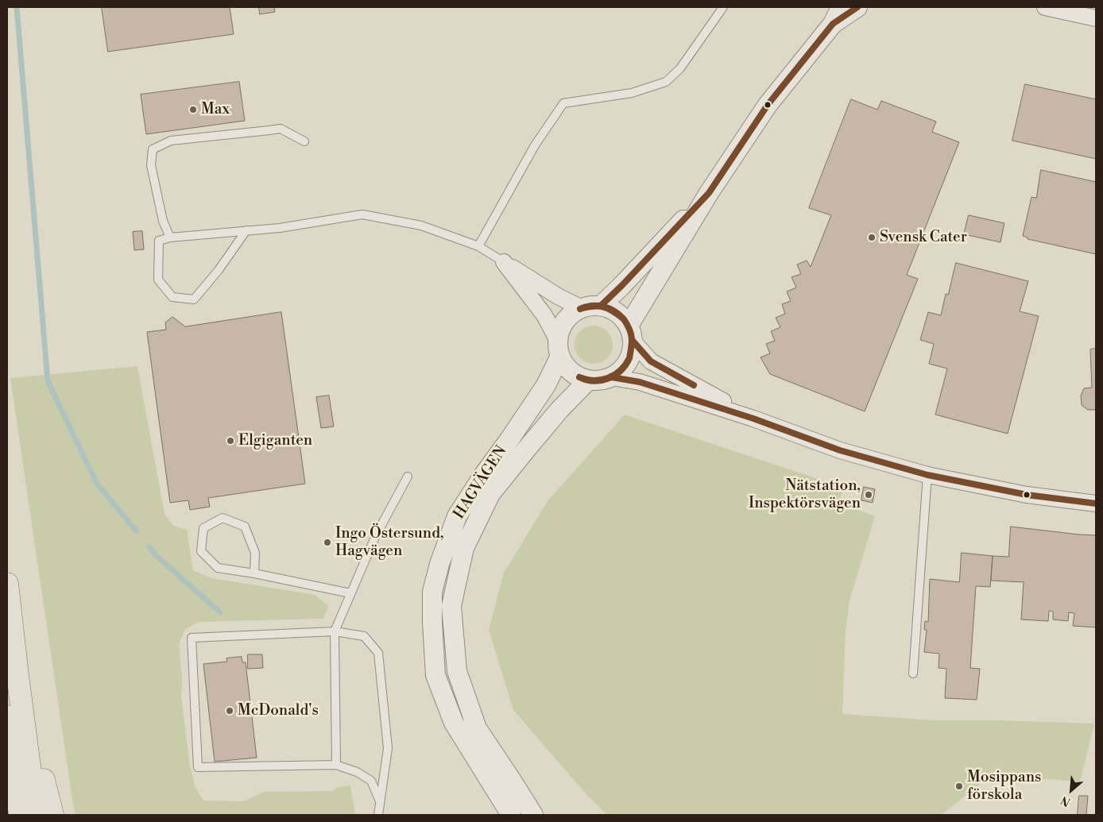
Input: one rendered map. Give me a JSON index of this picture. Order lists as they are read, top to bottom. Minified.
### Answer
{"streets":{"street":["HAGVÄGEN"]},"places":["Max","Svensk Cater","Elgiganten","Nätstation, Inspektörsvägen","Ingo Östersund, Hagvägen","McDonald's","Mosippans förskola"],"north":"bottom left"}
